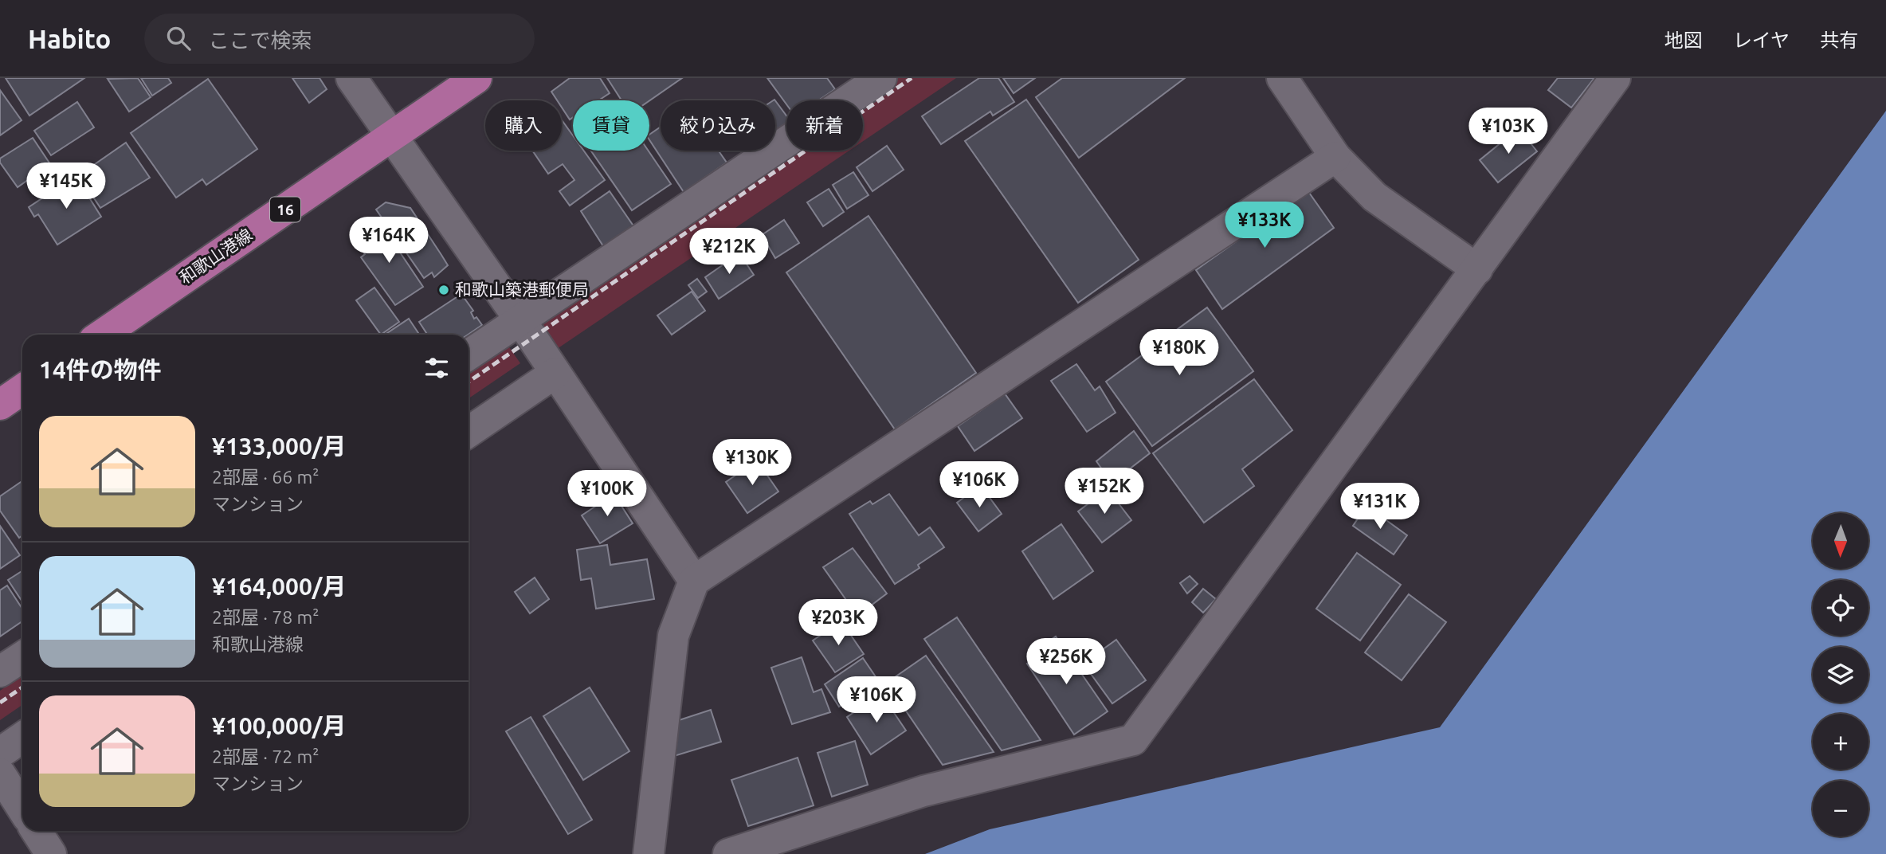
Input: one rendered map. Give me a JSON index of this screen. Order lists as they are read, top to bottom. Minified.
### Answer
{"streets":{"main road":["16","和歌山港線"]},"places":["和歌山築港郵便局"],"north":"bottom","page":{"header":"Habito","search":"ここで検索","nav":["地図","レイヤ","共有"],"chip":["購入","賃貸","絞り込み","新着"],"price":["¥103K","¥145K","¥133K","¥164K","¥212K","¥180K","¥130K","¥106K","¥152K","¥100K","¥131K","¥203K","¥256K","¥106K"],"heading":"14件の物件","list":[{"name":"¥133,000/月","note":"2部屋 · 66 m² · マンション"},{"name":"¥164,000/月","note":"2部屋 · 78 m² · 和歌山港線"},{"name":"¥100,000/月","note":"2部屋 · 72 m² · マンション"}],"map_buttons":["+","−"]}}
